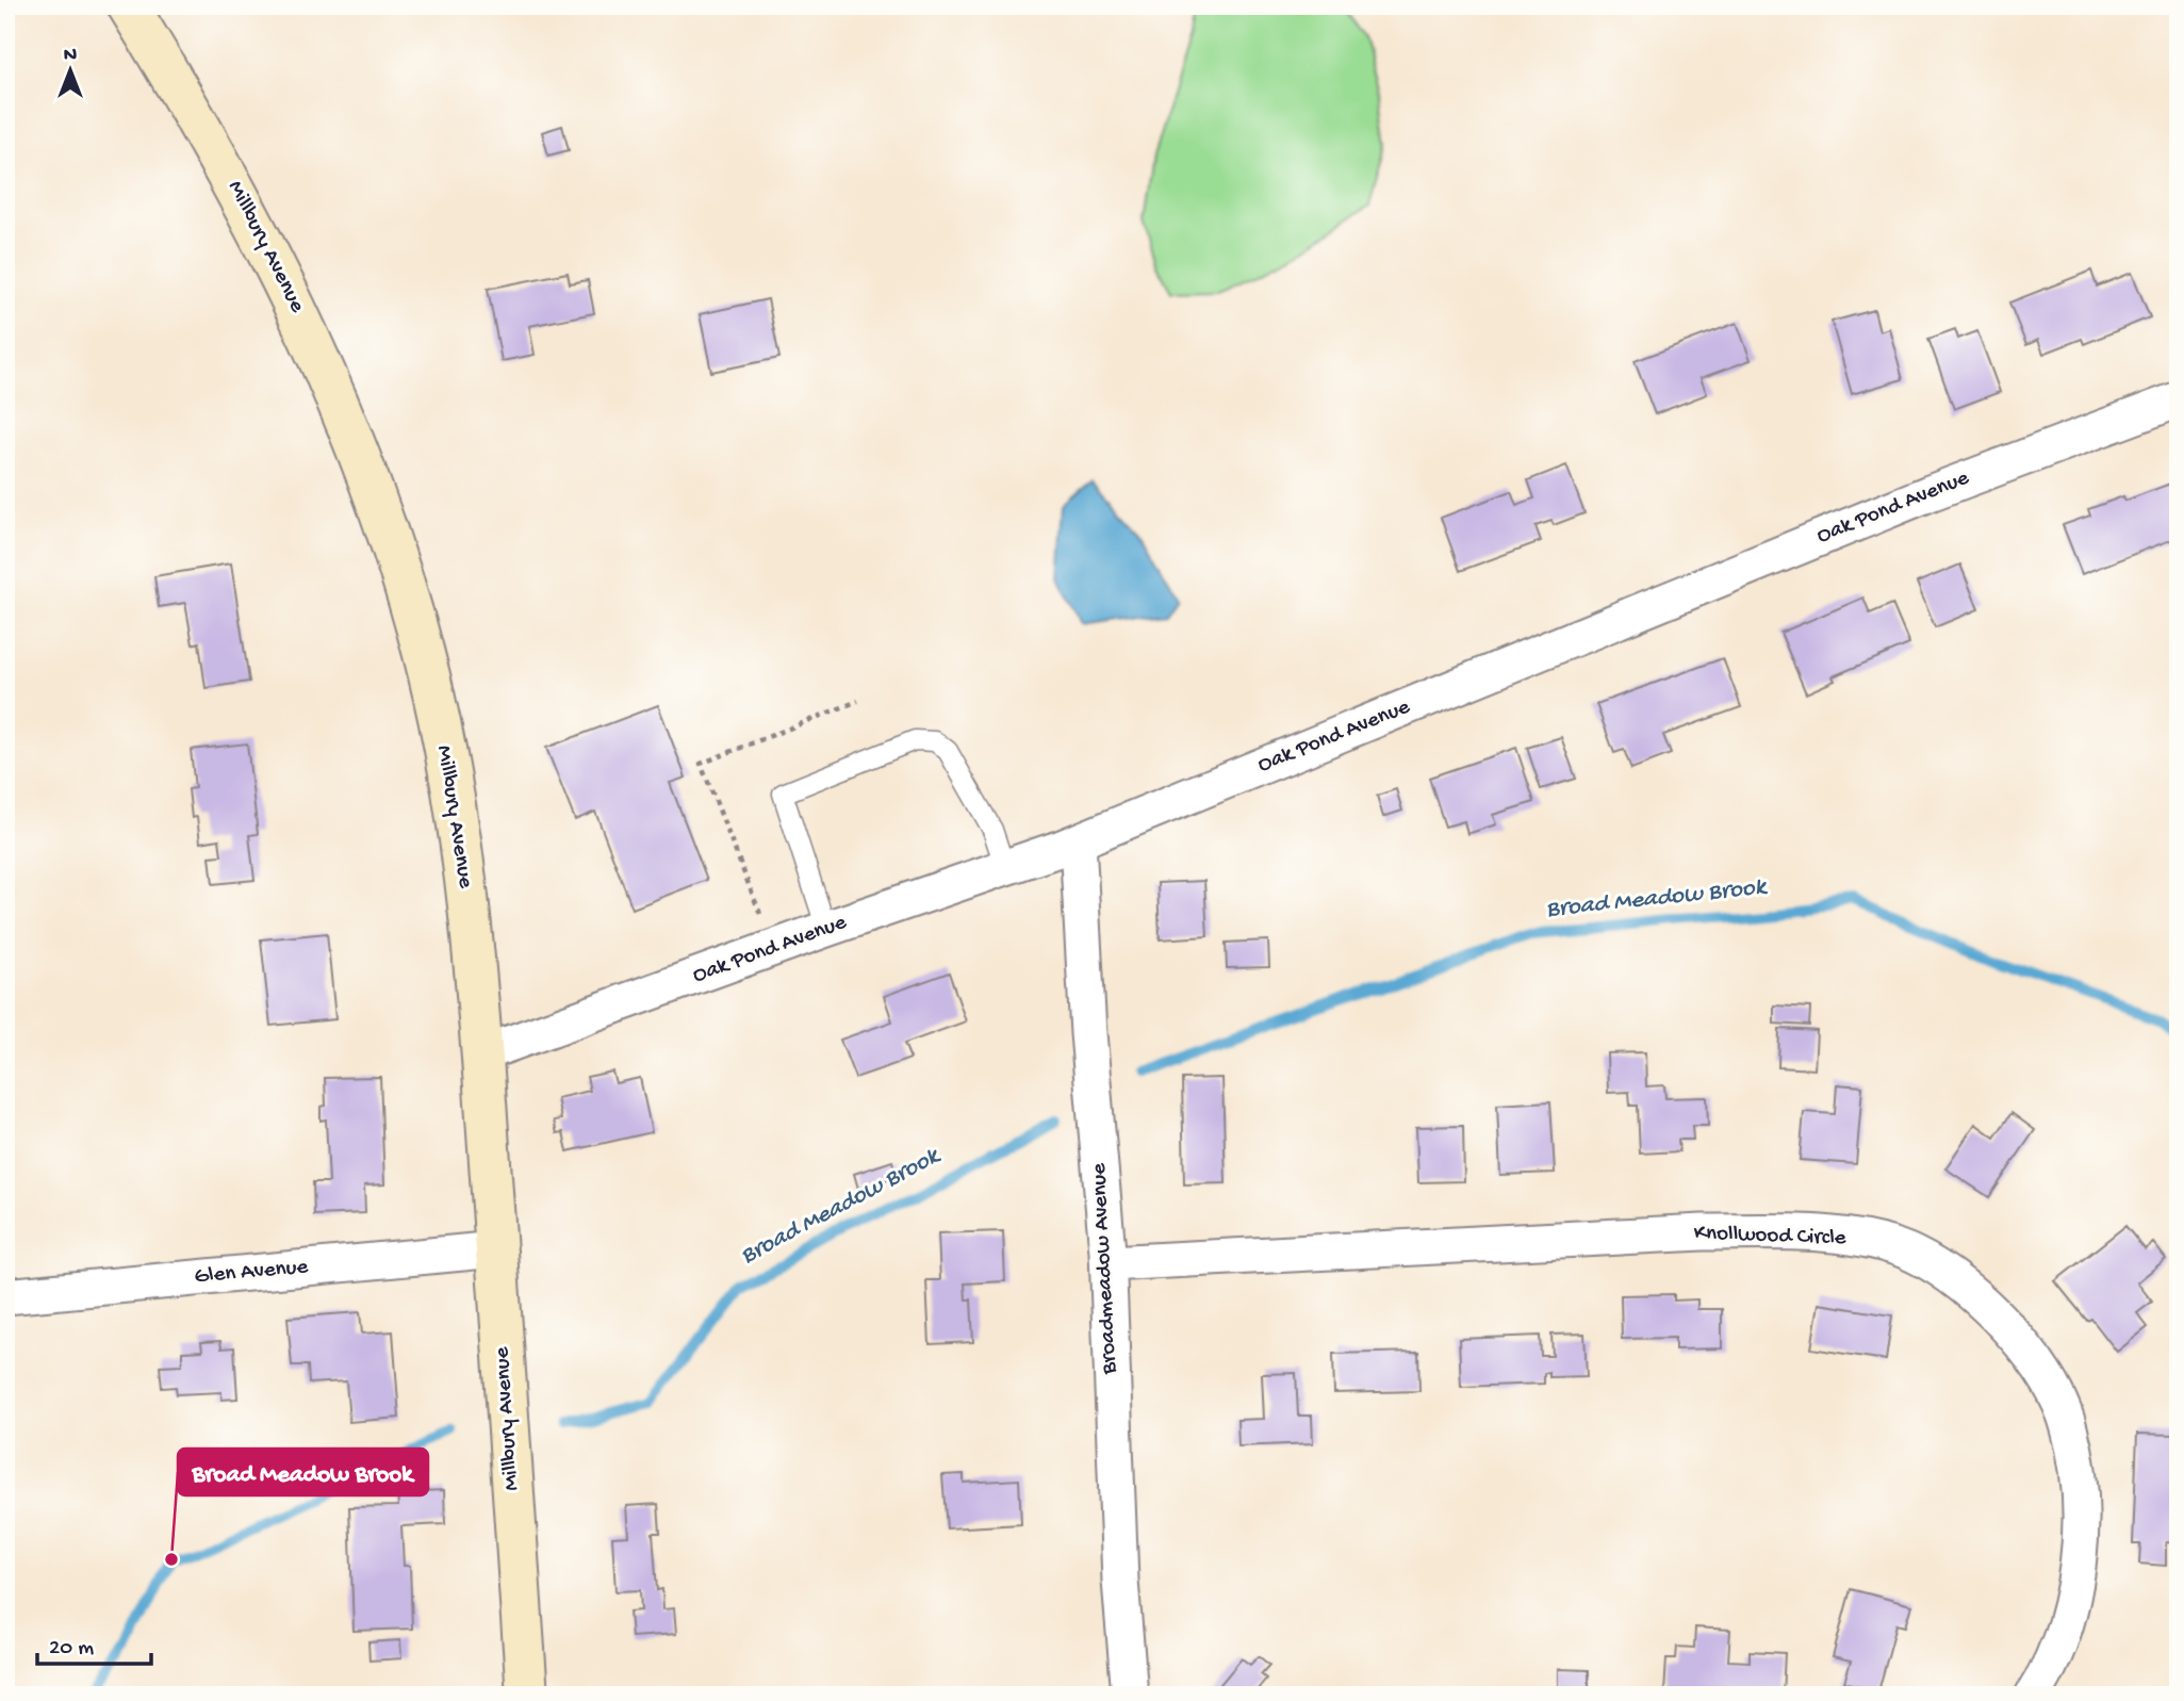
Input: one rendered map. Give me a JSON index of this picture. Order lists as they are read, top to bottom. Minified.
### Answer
{"streets":{"main road":["Millbury Avenue"],"street":["Oak Pond Avenue","Knollwood Circle","Broadmeadow Avenue","Glen Avenue"]},"crossings":[["Millbury Avenue","Oak Pond Avenue"],["Millbury Avenue","Glen Avenue"],["Oak Pond Avenue","Broadmeadow Avenue"],["Knollwood Circle","Broadmeadow Avenue"]],"water":["Broad Meadow Brook"],"places":["Broad Meadow Brook"],"scale_bar":"20 m","north":"top"}
